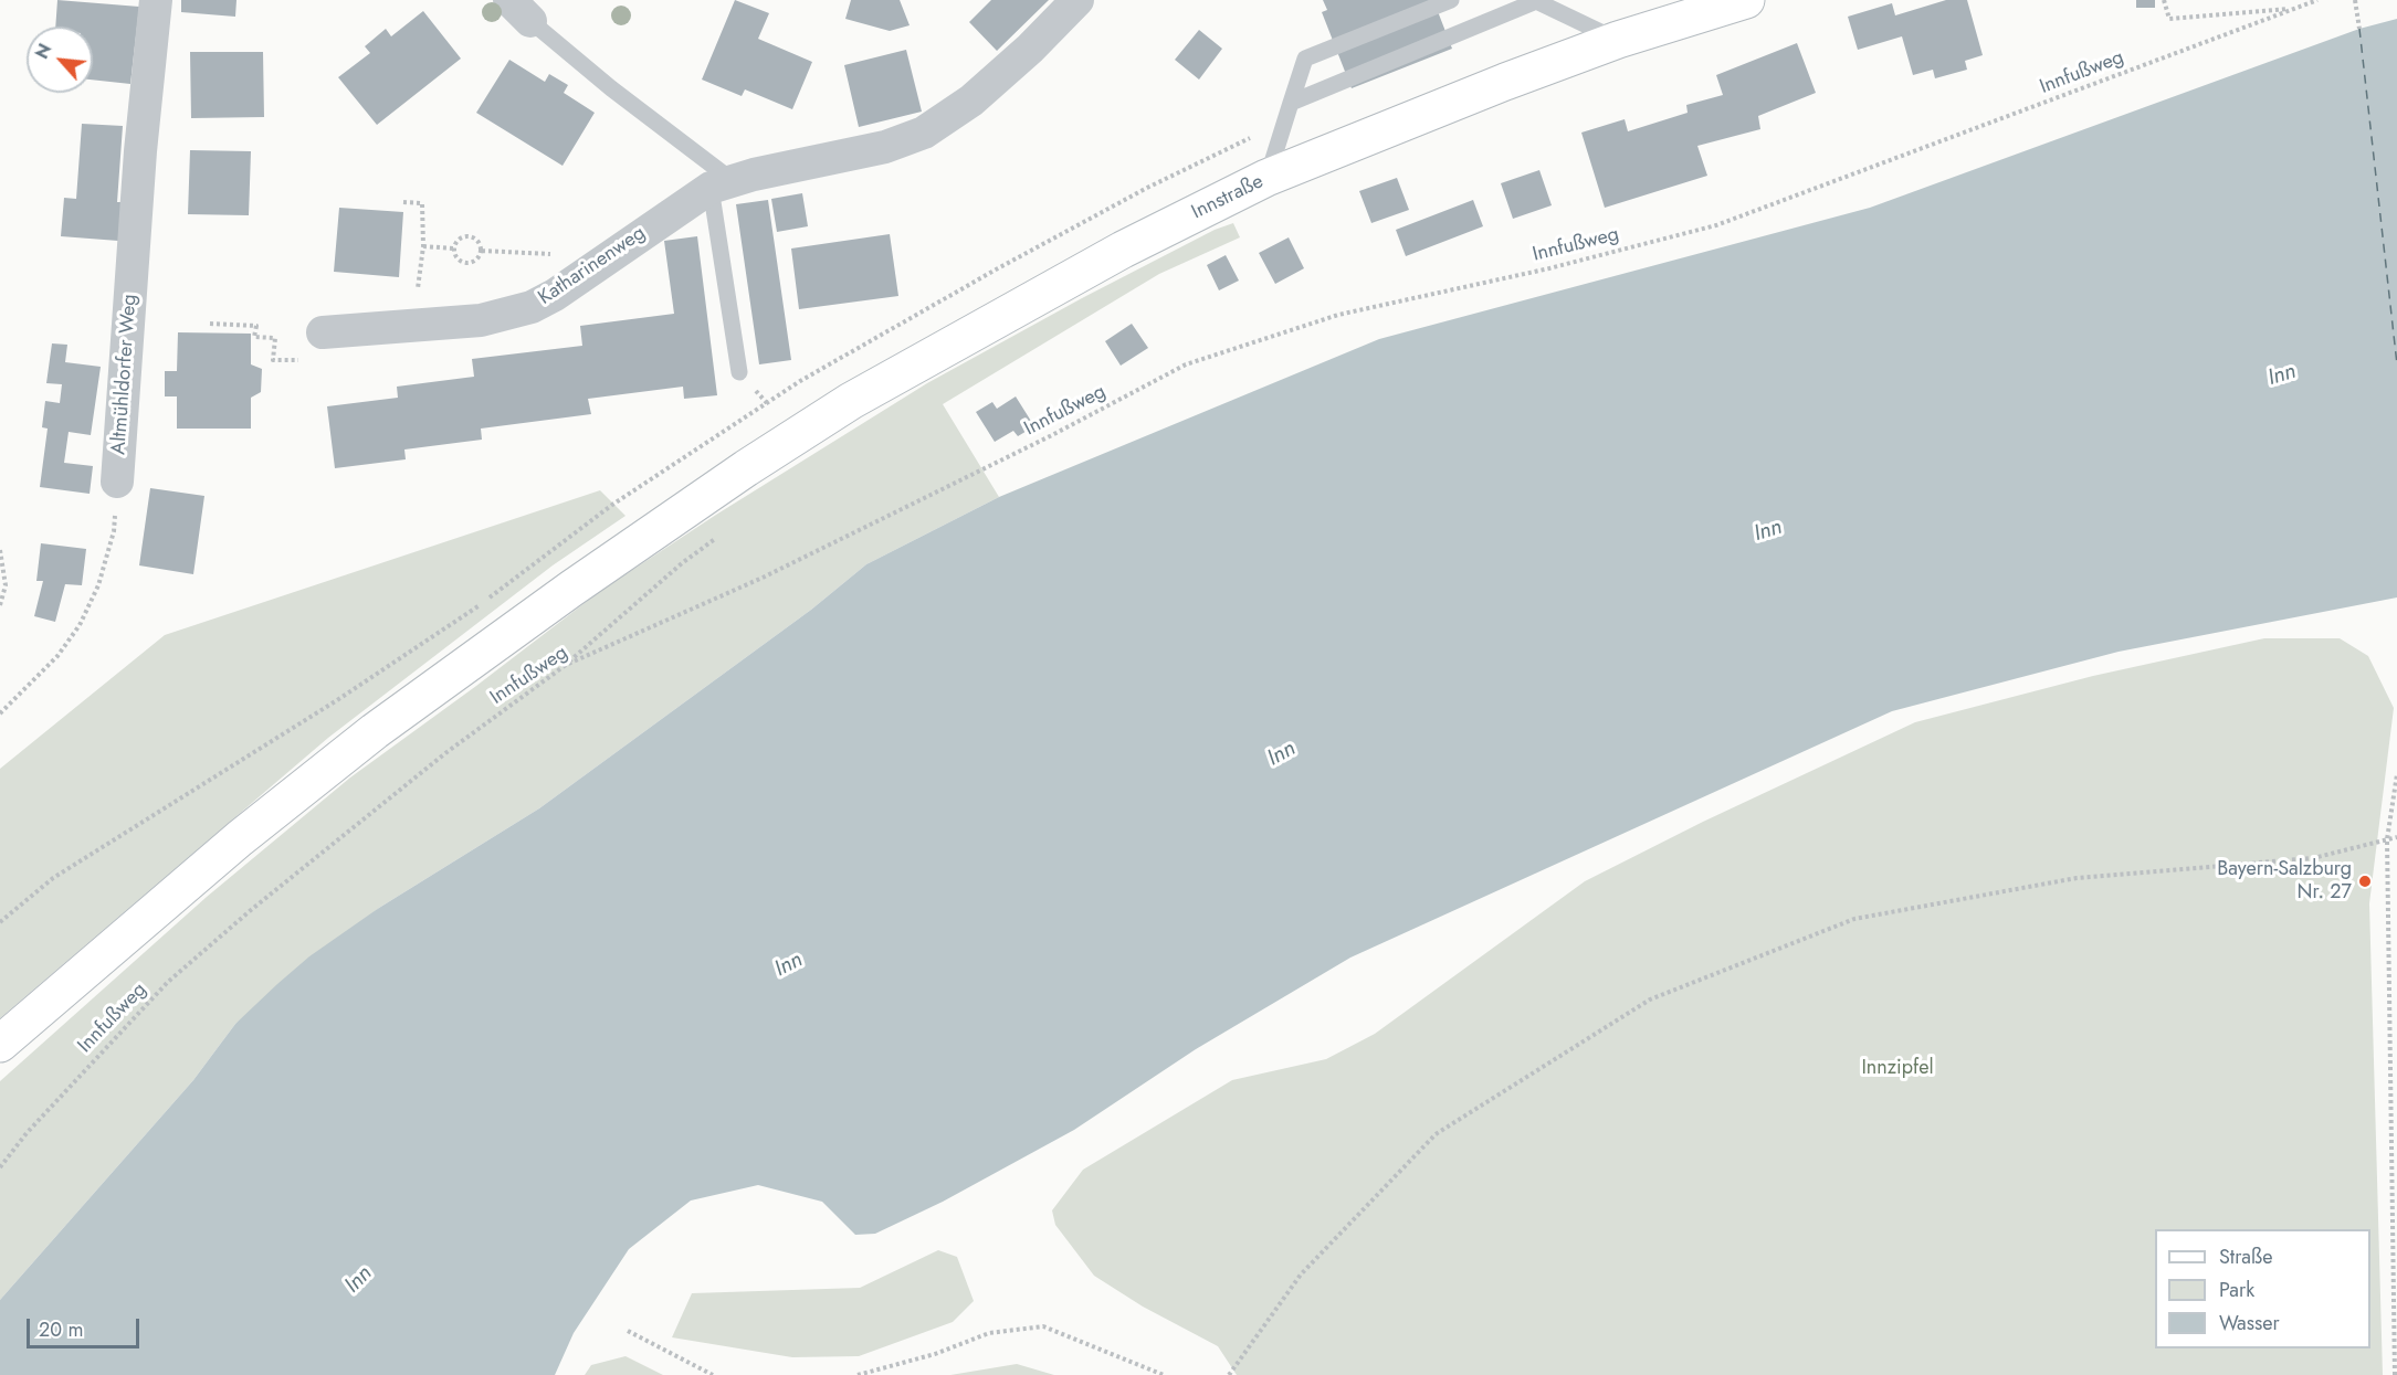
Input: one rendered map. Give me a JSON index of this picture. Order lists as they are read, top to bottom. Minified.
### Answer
{"streets":{"main road":["Innstraße"],"street":["Katharinenweg","Altmühldorfer Weg"],"path":["Innfußweg"]},"water":["Inn"],"parks":["Innzipfel"],"places":["Bayern-Salzburg Nr. 27"],"legend":["Straße","Park","Wasser"],"scale_bar":"20 m","north":"top left"}
